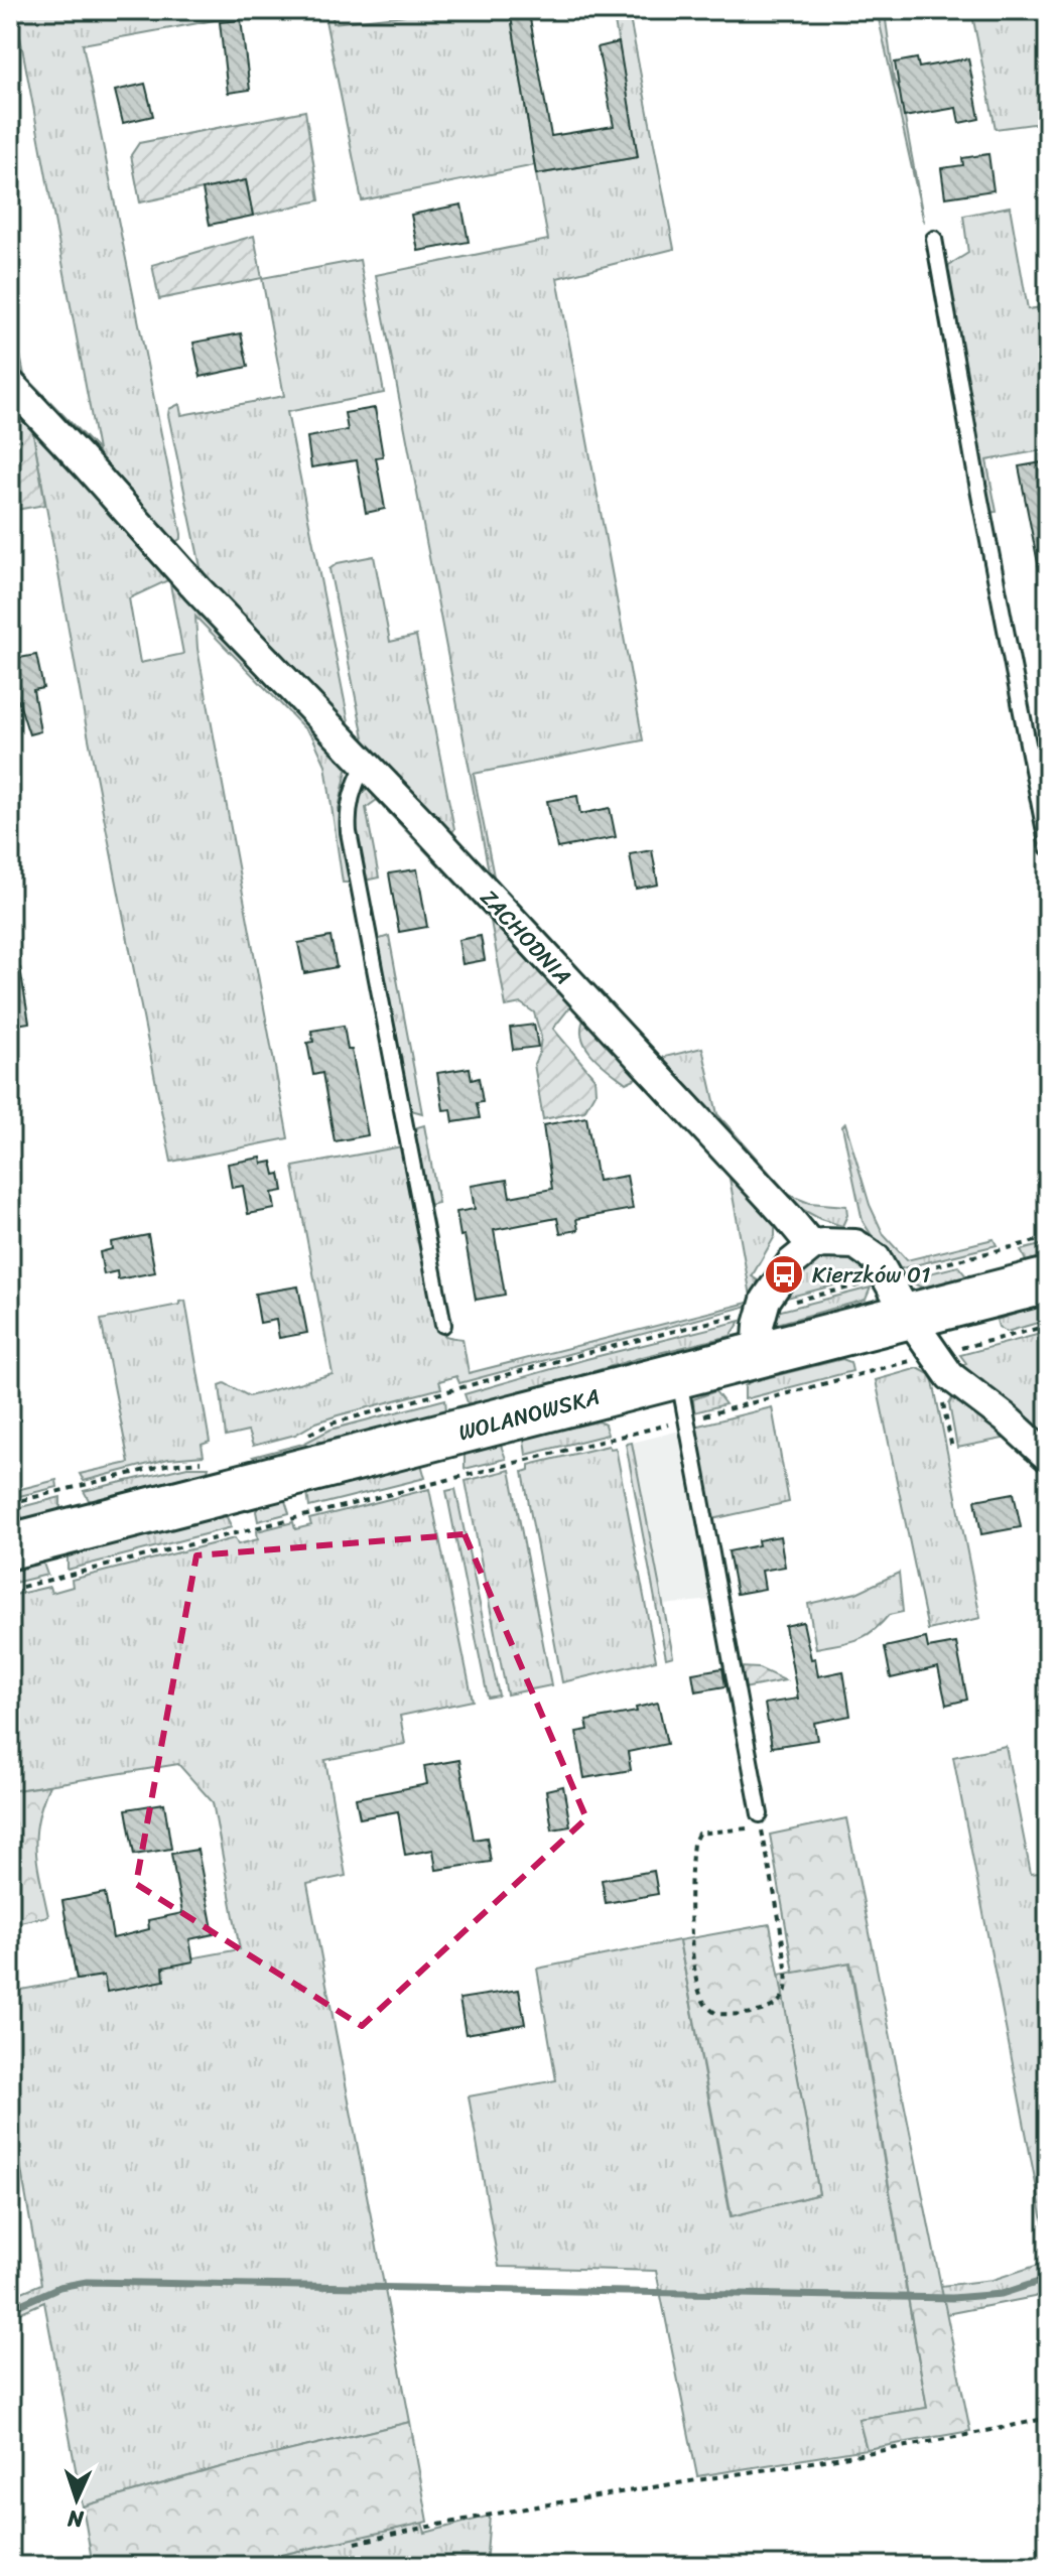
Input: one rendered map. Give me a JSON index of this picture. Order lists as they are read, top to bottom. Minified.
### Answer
{"streets":{"main road":["WOLANOWSKA"],"street":["ZACHODNIA"]},"places":{"bus stop":["Kierzków 01"]},"north":"bottom"}
